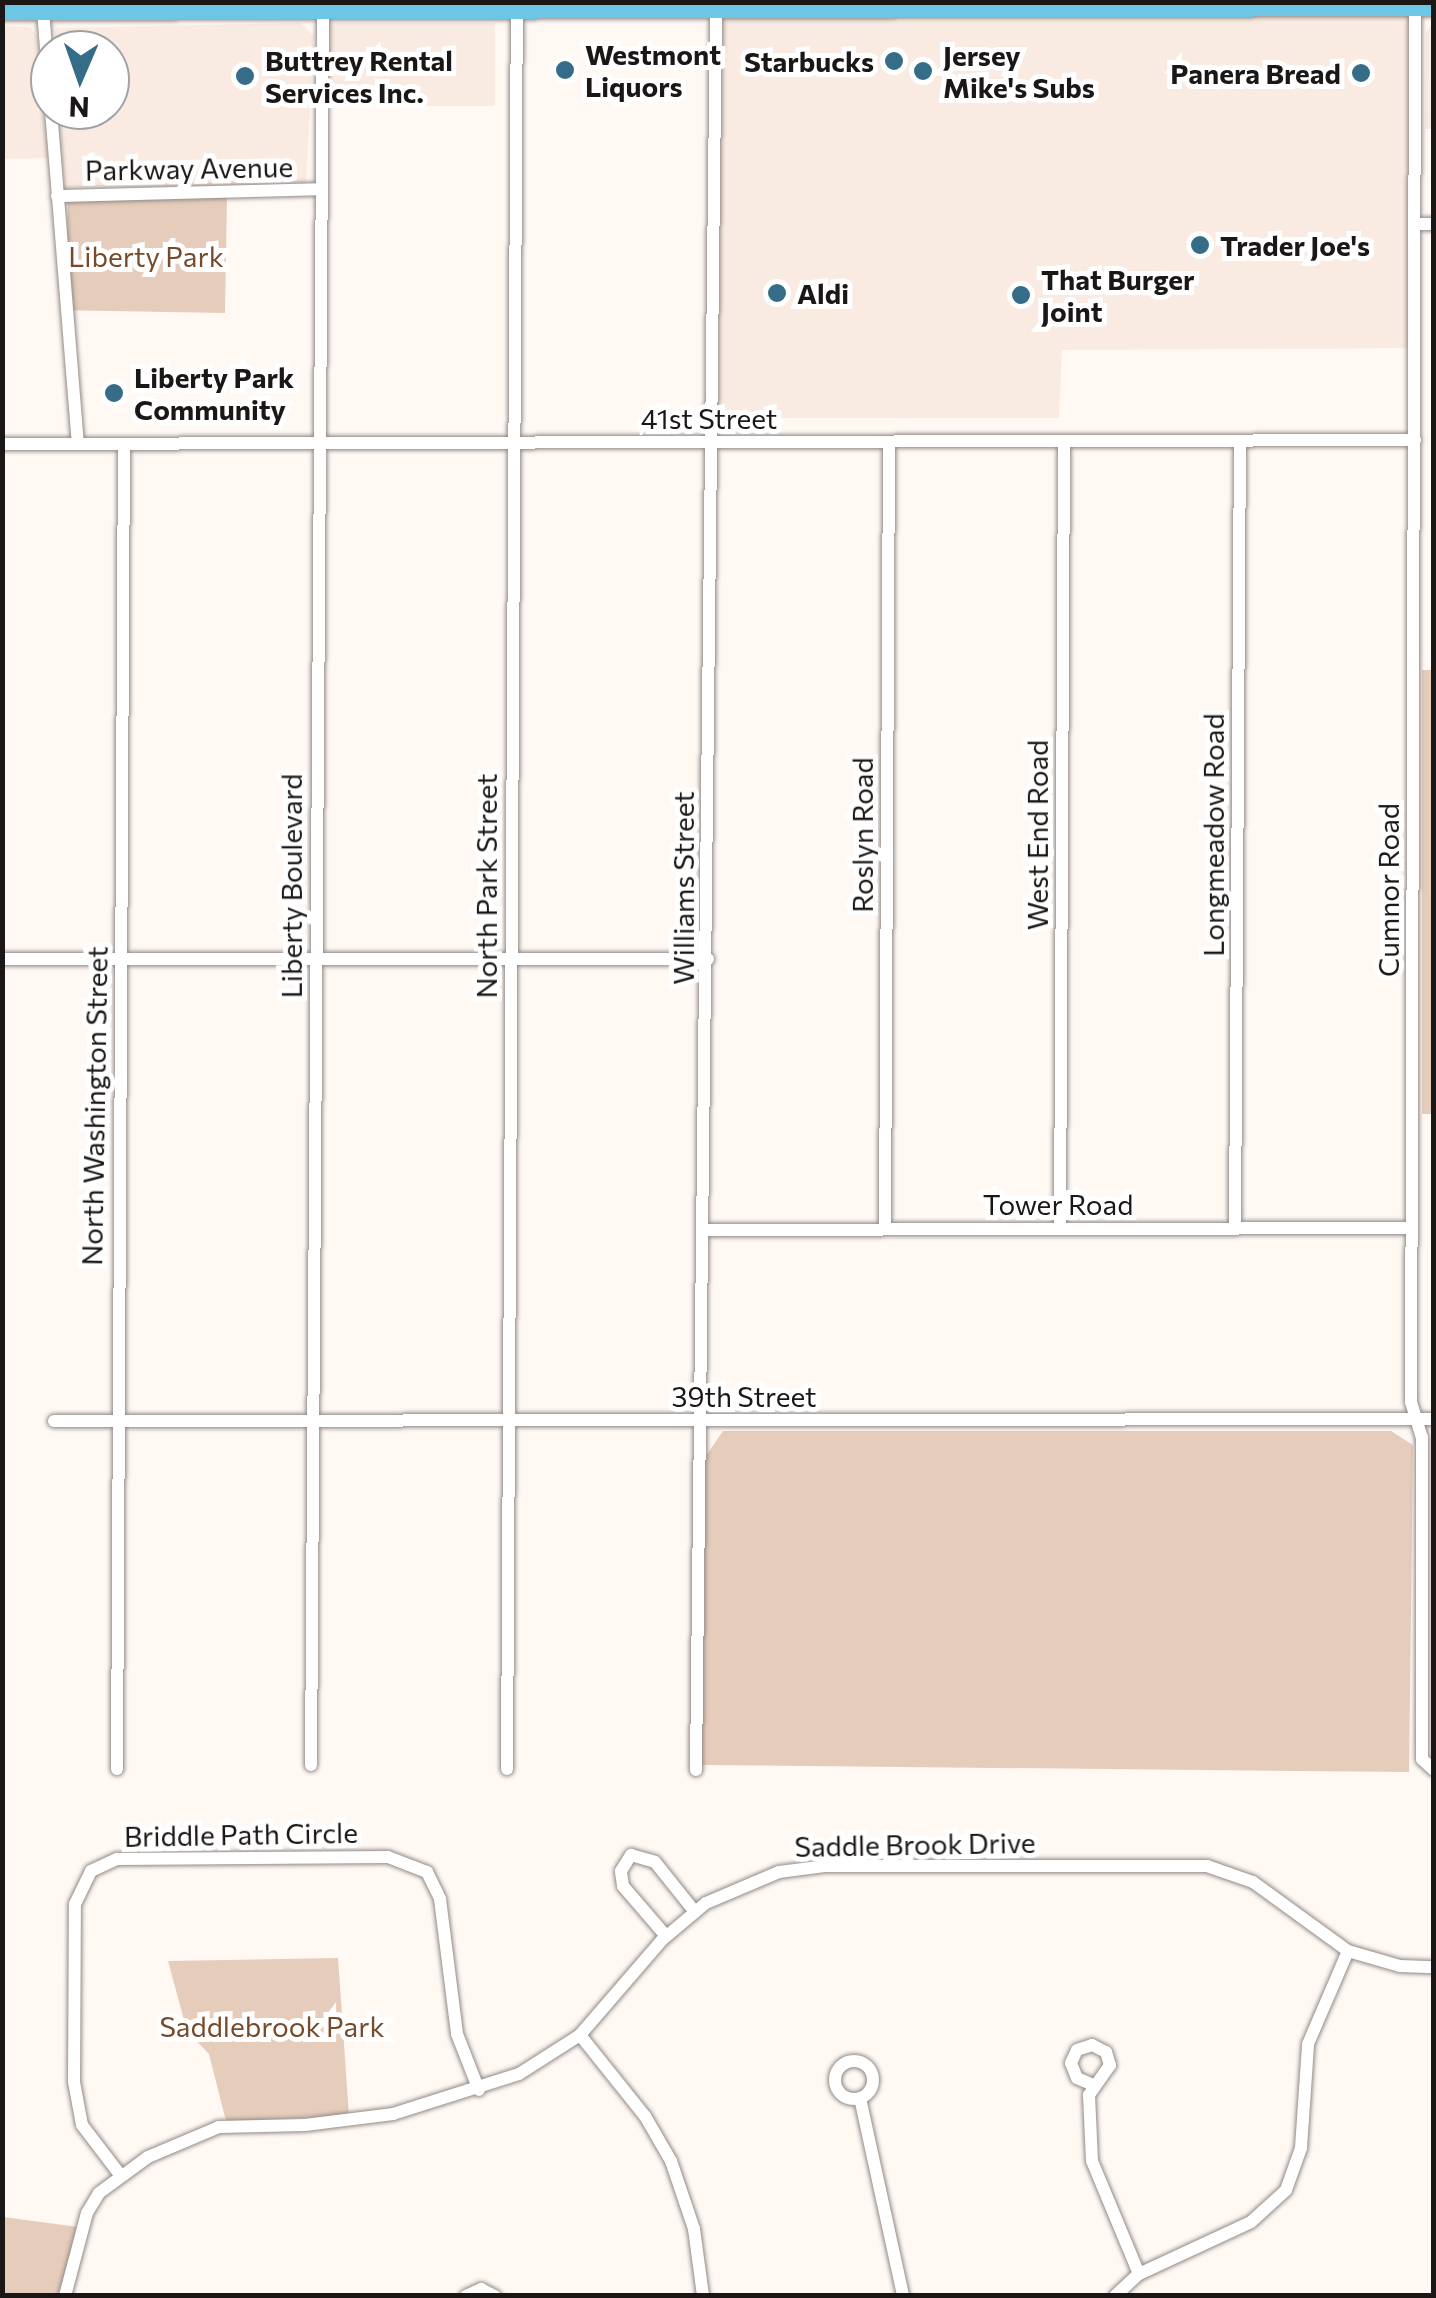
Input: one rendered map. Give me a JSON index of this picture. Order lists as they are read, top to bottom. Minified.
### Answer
{"streets":{"street":["Parkway Avenue","41st Street","Roslyn Road","West End Road","Longmeadow Road","Liberty Boulevard","North Park Street","Williams Street","Cumnor Road","North Washington Street","Tower Road","39th Street","Briddle Path Circle","Saddle Brook Drive"]},"crossings":[["Parkway Avenue","Liberty Boulevard"],["41st Street","Roslyn Road"],["41st Street","West End Road"],["41st Street","Longmeadow Road"],["41st Street","Liberty Boulevard"],["41st Street","North Park Street"],["41st Street","Williams Street"],["41st Street","Cumnor Road"],["41st Street","North Washington Street"],["Roslyn Road","Tower Road"],["West End Road","Tower Road"],["Longmeadow Road","Tower Road"],["Liberty Boulevard","39th Street"],["North Park Street","39th Street"],["Williams Street","Tower Road"],["Williams Street","39th Street"],["Cumnor Road","Tower Road"],["Cumnor Road","39th Street"],["North Washington Street","39th Street"],["Briddle Path Circle","Saddle Brook Drive"]],"parks":["Liberty Park","Saddlebrook Park"],"places":["Starbucks","Westmont Liquors","Jersey Mike's Subs","Panera Bread","Buttrey Rental Services Inc.","Trader Joe's","Aldi","That Burger Joint","Liberty Park Community"],"north":"bottom"}
